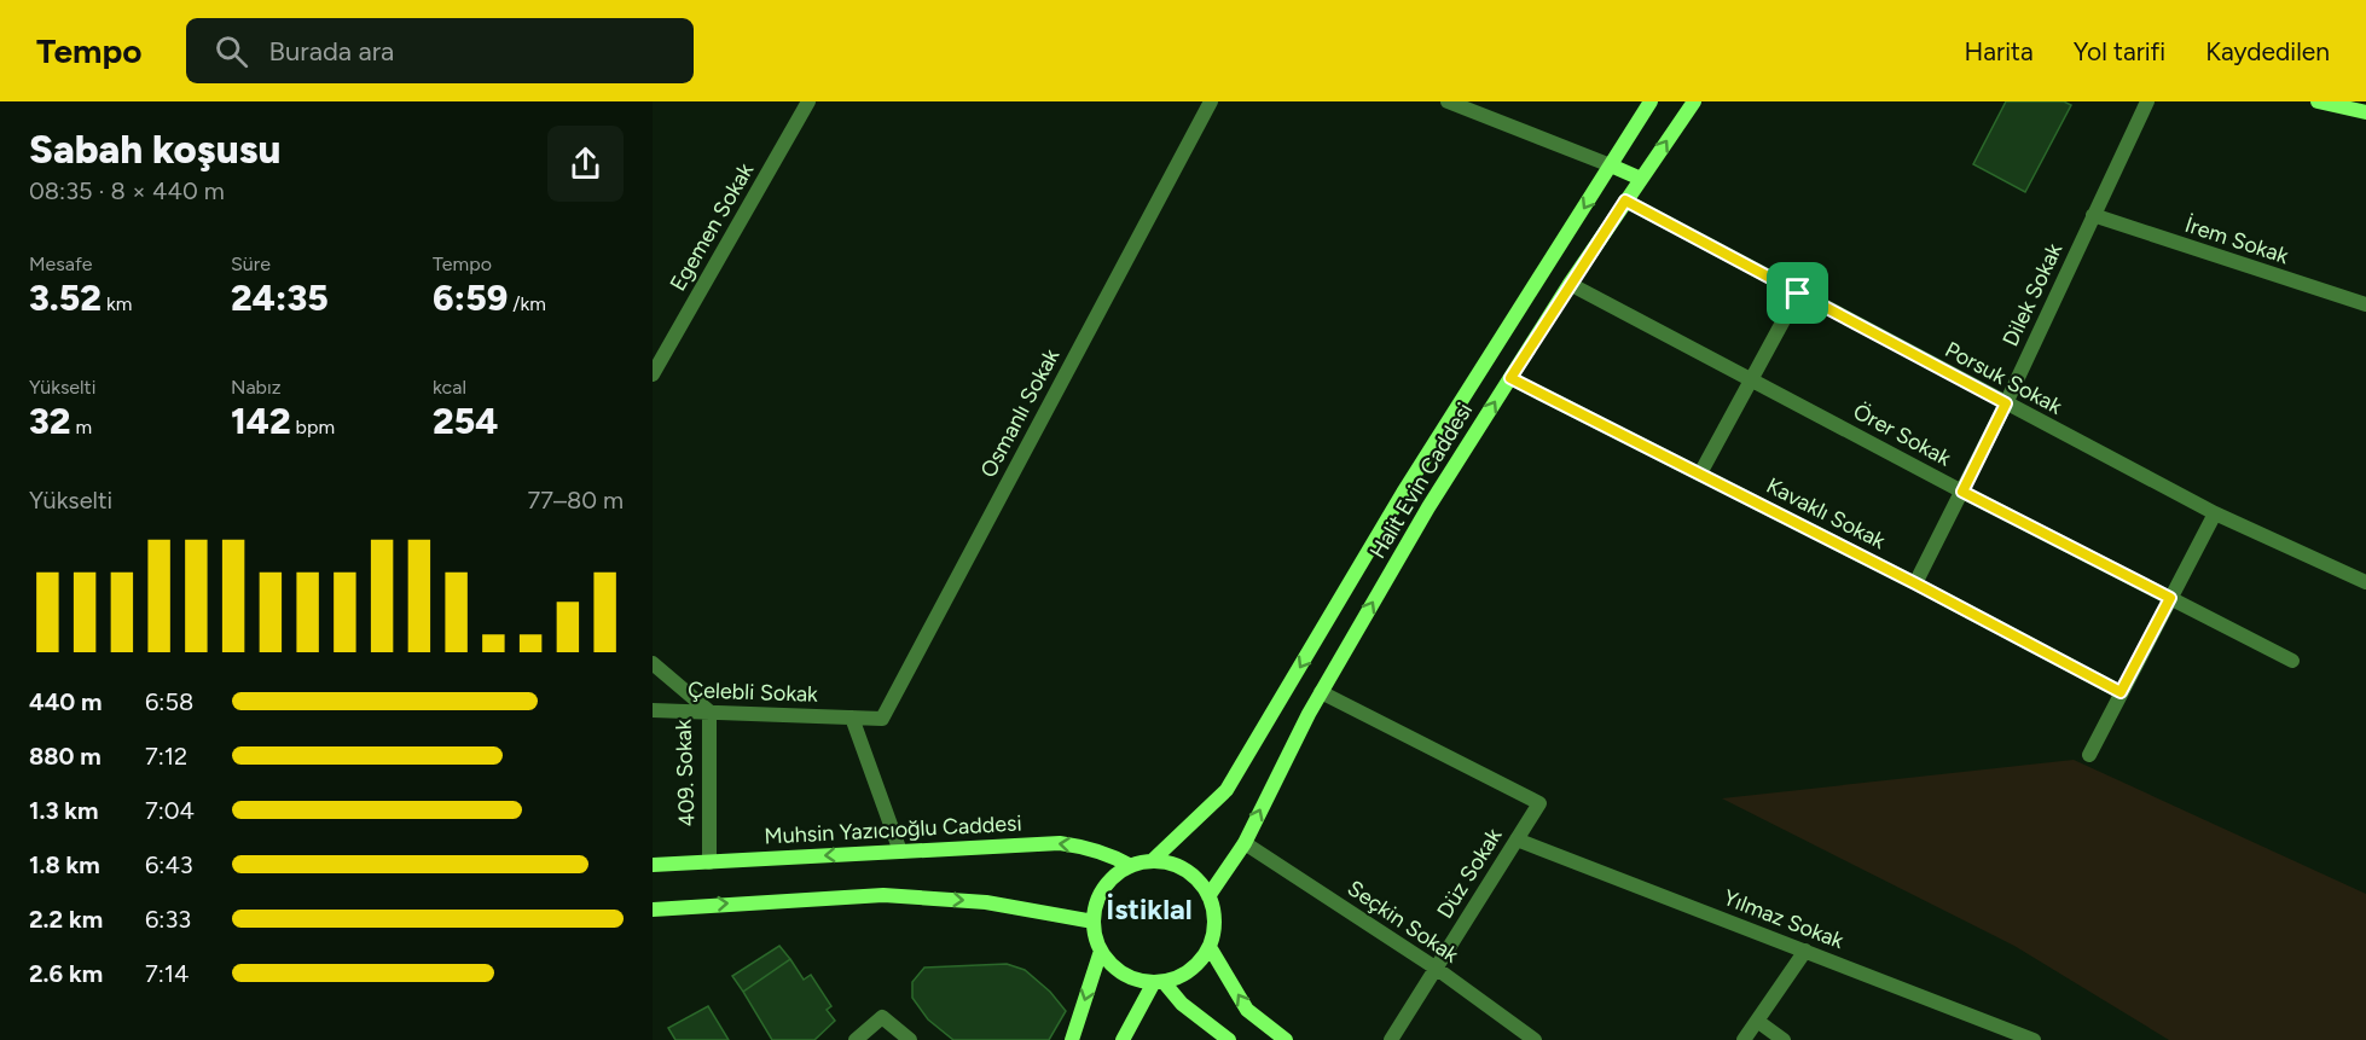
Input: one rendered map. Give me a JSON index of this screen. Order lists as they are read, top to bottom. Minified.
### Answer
{"streets":{"main road":["Halit Evin Caddesi","Muhsin Yazıcıoğlu Caddesi"],"street":["Egemen Sokak","İrem Sokak","Dilek Sokak","Porsuk Sokak","Osmanlı Sokak","Örer Sokak","Kavaklı Sokak","Çelebli Sokak","409. Sokak","Düz Sokak","Yılmaz Sokak","Seçkin Sokak"]},"crossings":[["İrem Sokak","Dilek Sokak"],["Dilek Sokak","Porsuk Sokak"],["Dilek Sokak","Örer Sokak"],["Dilek Sokak","Kavaklı Sokak"],["Porsuk Sokak","Halit Evin Caddesi"],["Osmanlı Sokak","Çelebli Sokak"],["Örer Sokak","Halit Evin Caddesi"],["Halit Evin Caddesi","Kavaklı Sokak"],["Halit Evin Caddesi","Muhsin Yazıcıoğlu Caddesi"],["Halit Evin Caddesi","Düz Sokak"],["Halit Evin Caddesi","Seçkin Sokak"],["Çelebli Sokak","409. Sokak"],["409. Sokak","Muhsin Yazıcıoğlu Caddesi"],["Düz Sokak","Yılmaz Sokak"],["Düz Sokak","Seçkin Sokak"]],"districts":["İstiklal"],"page":{"header":"Tempo","search":"Burada ara","nav":["Harita","Yol tarifi","Kaydedilen"],"heading":["Sabah koşusu","08:35 · 8 × 440 m"],"stats":[["Mesafe","3.52 km"],["Süre","24:35"],["Tempo","6:59 /km"],["Yükselti","32 m"],["Nabız","142 bpm"],["kcal","254"]],"chart":["Yükselti","77–80 m"],"list":[{"name":"440 m","note":"6:58"},{"name":"880 m","note":"7:12"},{"name":"1.3 km","note":"7:04"},{"name":"1.8 km","note":"6:43"},{"name":"2.2 km","note":"6:33"},{"name":"2.6 km","note":"7:14"}]}}
